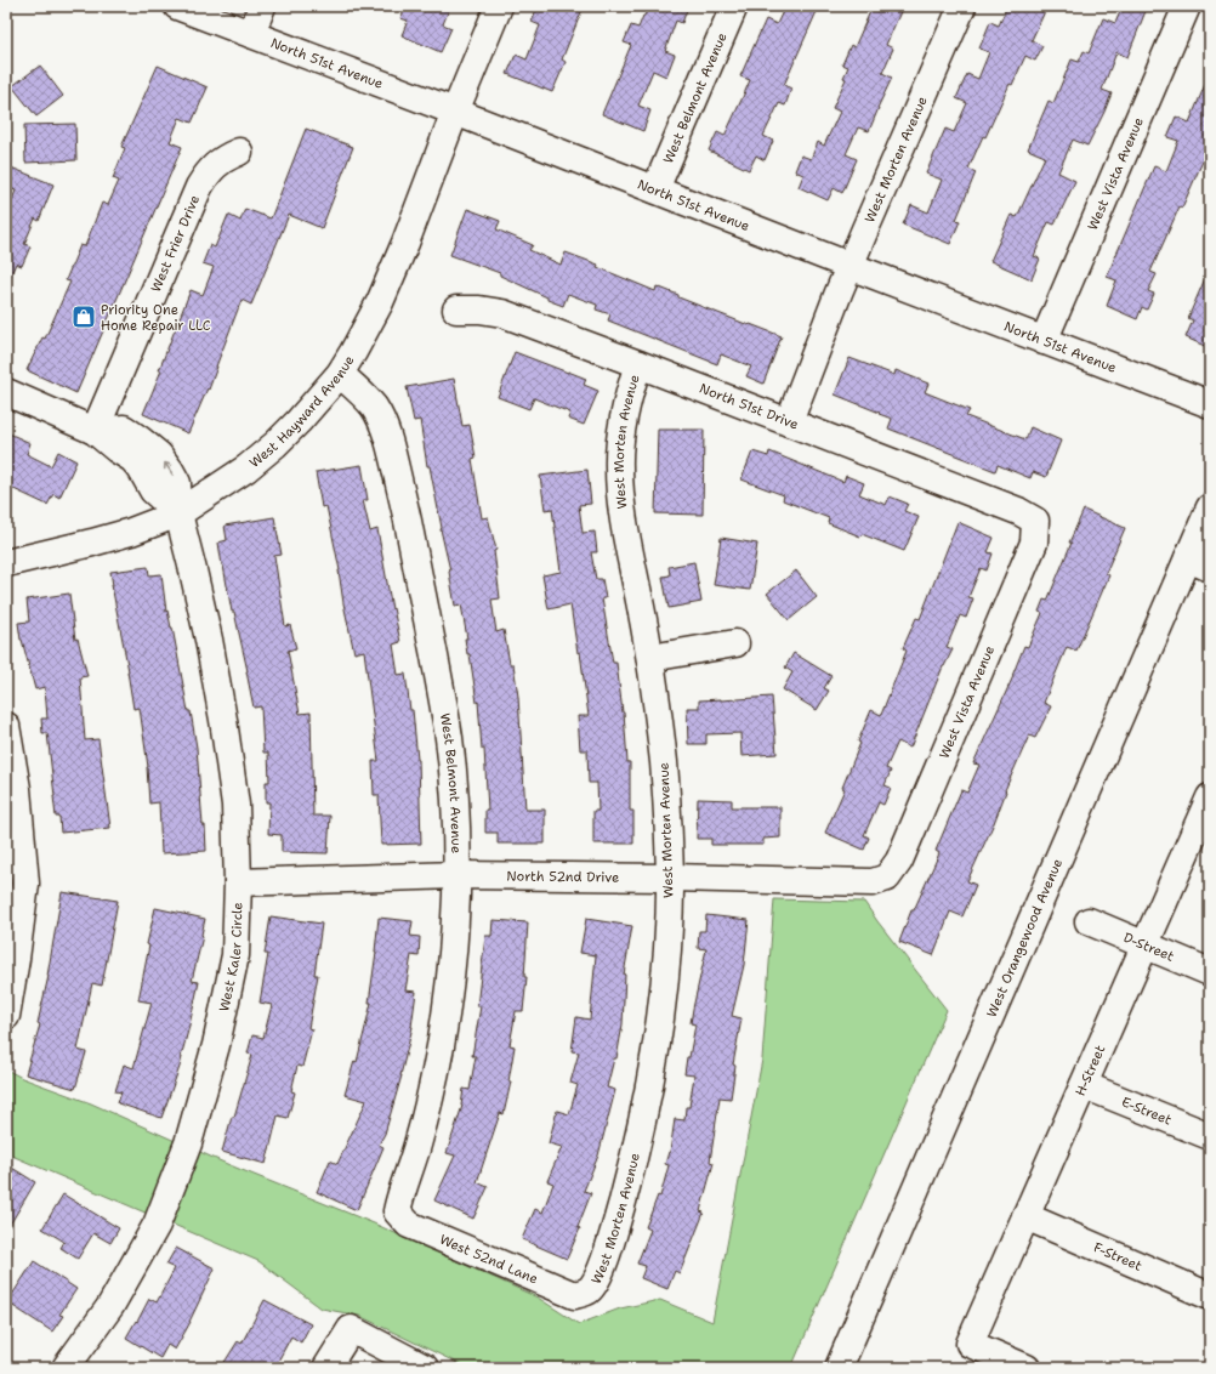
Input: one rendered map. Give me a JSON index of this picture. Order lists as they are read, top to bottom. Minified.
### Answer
{"streets":{"street":["North 51st Avenue","West Belmont Avenue","West Morten Avenue","West Vista Avenue","West Frier Drive","North 51st Drive","West Hayward Avenue","North 52nd Drive","West Orangewood Avenue","D-Street","West Kaler Circle","H-Street","E-Street","F-Street","West 52nd Lane"]},"crossings":[["North 51st Avenue","West Belmont Avenue"],["North 51st Avenue","West Morten Avenue"],["North 51st Avenue","West Vista Avenue"],["North 51st Avenue","West Hayward Avenue"],["West Belmont Avenue","West Hayward Avenue"],["West Belmont Avenue","North 52nd Drive"],["West Belmont Avenue","West 52nd Lane"],["West Morten Avenue","North 51st Drive"],["West Morten Avenue","North 52nd Drive"],["West Morten Avenue","West 52nd Lane"],["West Vista Avenue","North 51st Drive"],["West Vista Avenue","North 52nd Drive"],["West Frier Drive","West Kaler Circle"],["West Hayward Avenue","West Kaler Circle"],["North 52nd Drive","West Kaler Circle"],["D-Street","H-Street"],["H-Street","E-Street"],["H-Street","F-Street"]],"places":{"shop":["Priority One Home Repair LLC"]}}
